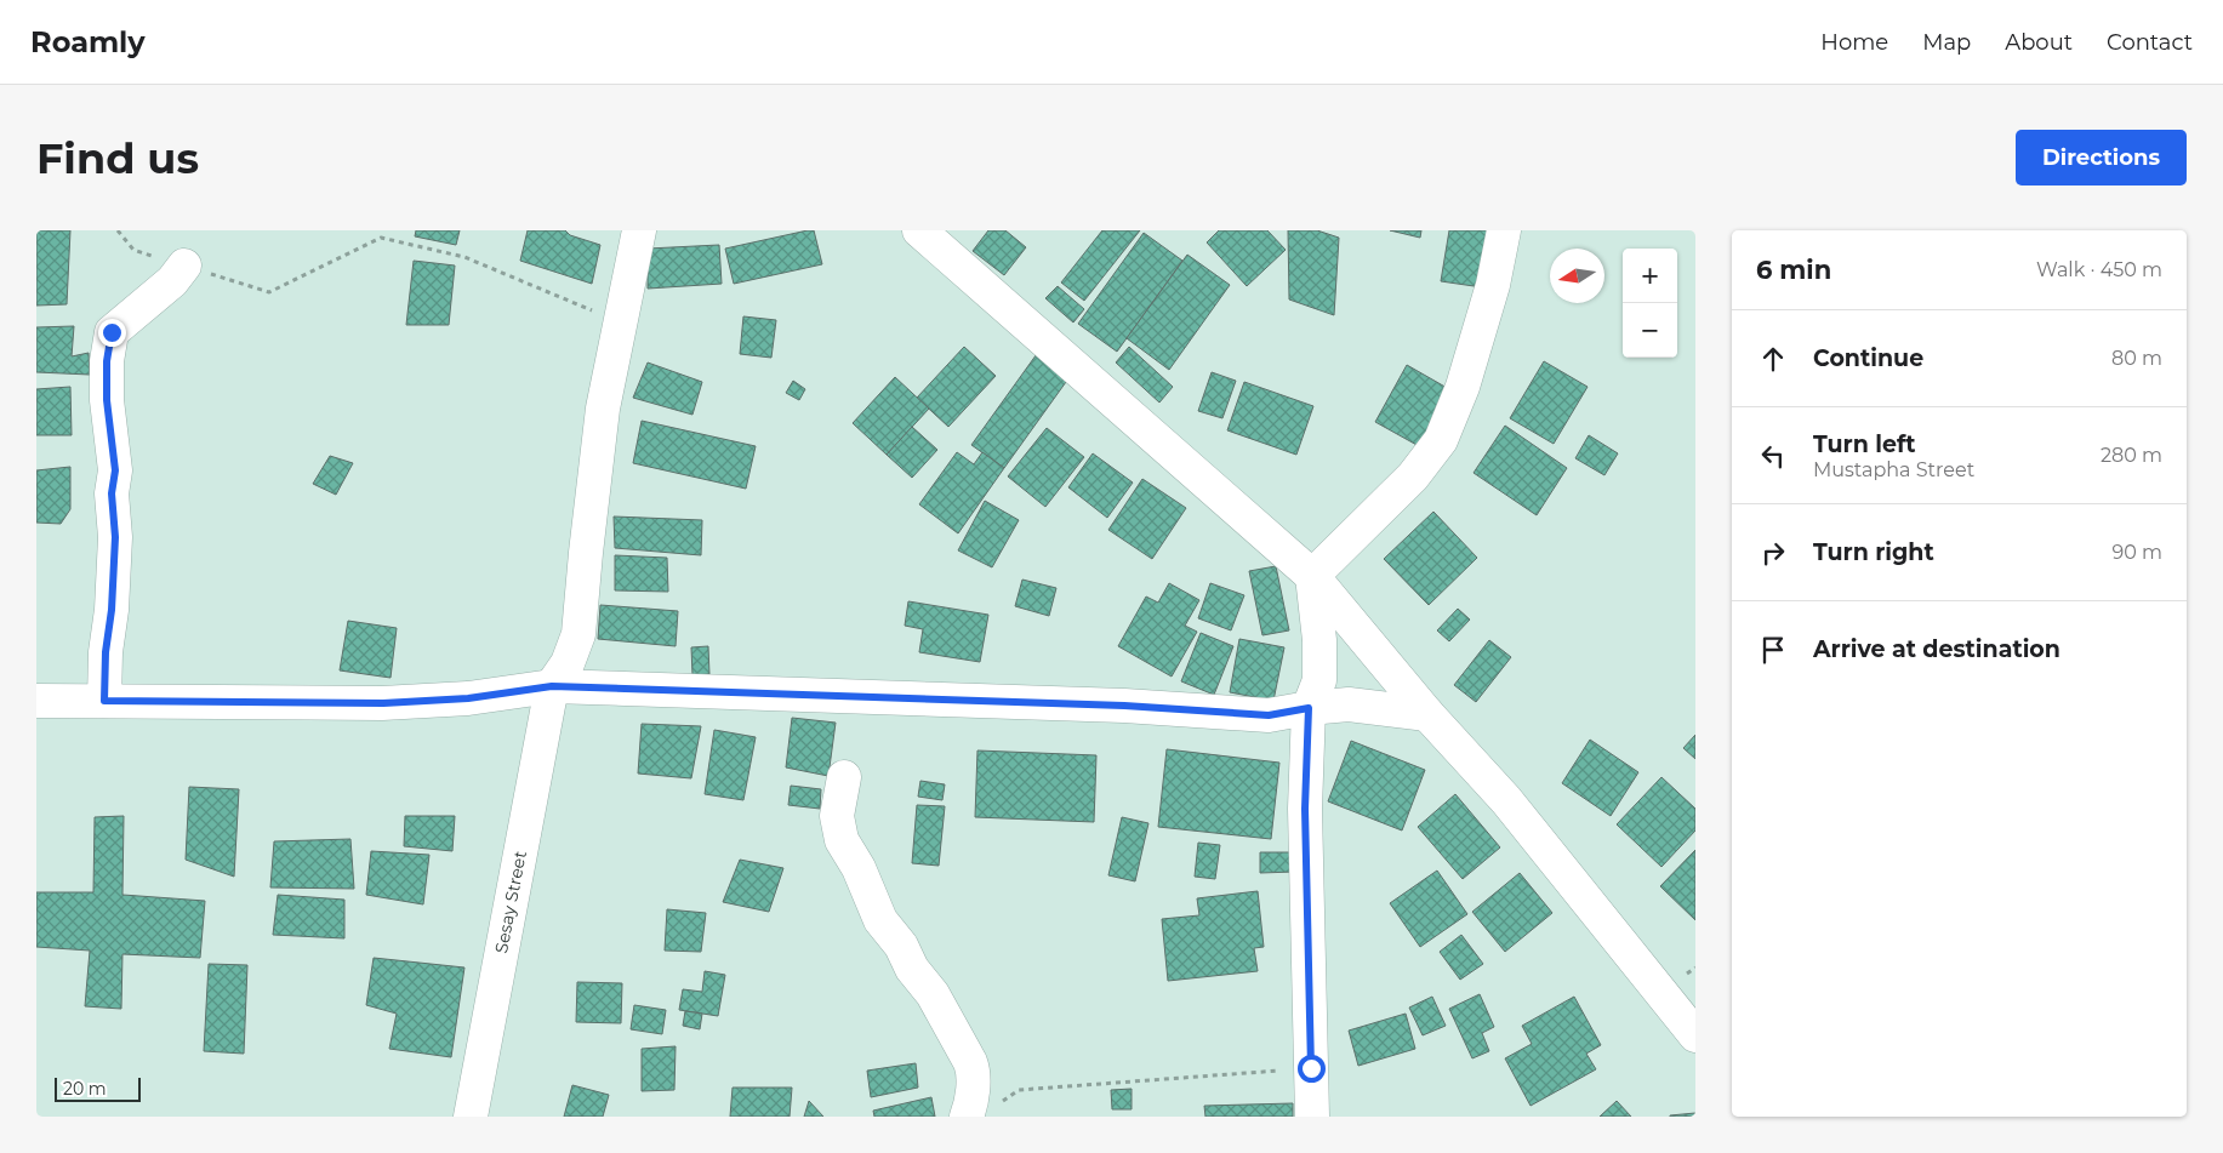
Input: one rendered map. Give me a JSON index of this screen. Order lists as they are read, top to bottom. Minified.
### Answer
{"streets":{"street":["Sesay Street"]},"scale_bar":"20 m","north":"left","page":{"header":"Roamly","nav":["Home","Map","About","Contact"],"buttons":"Directions","title":"Find us","heading":["6 min","Walk · 450 m"],"map_buttons":["+","−"],"list":[["Continue","80 m"],["Turn left","Mustapha Street","280 m"],["Turn right","90 m"],"Arrive at destination"],"scale":"20 m"}}
